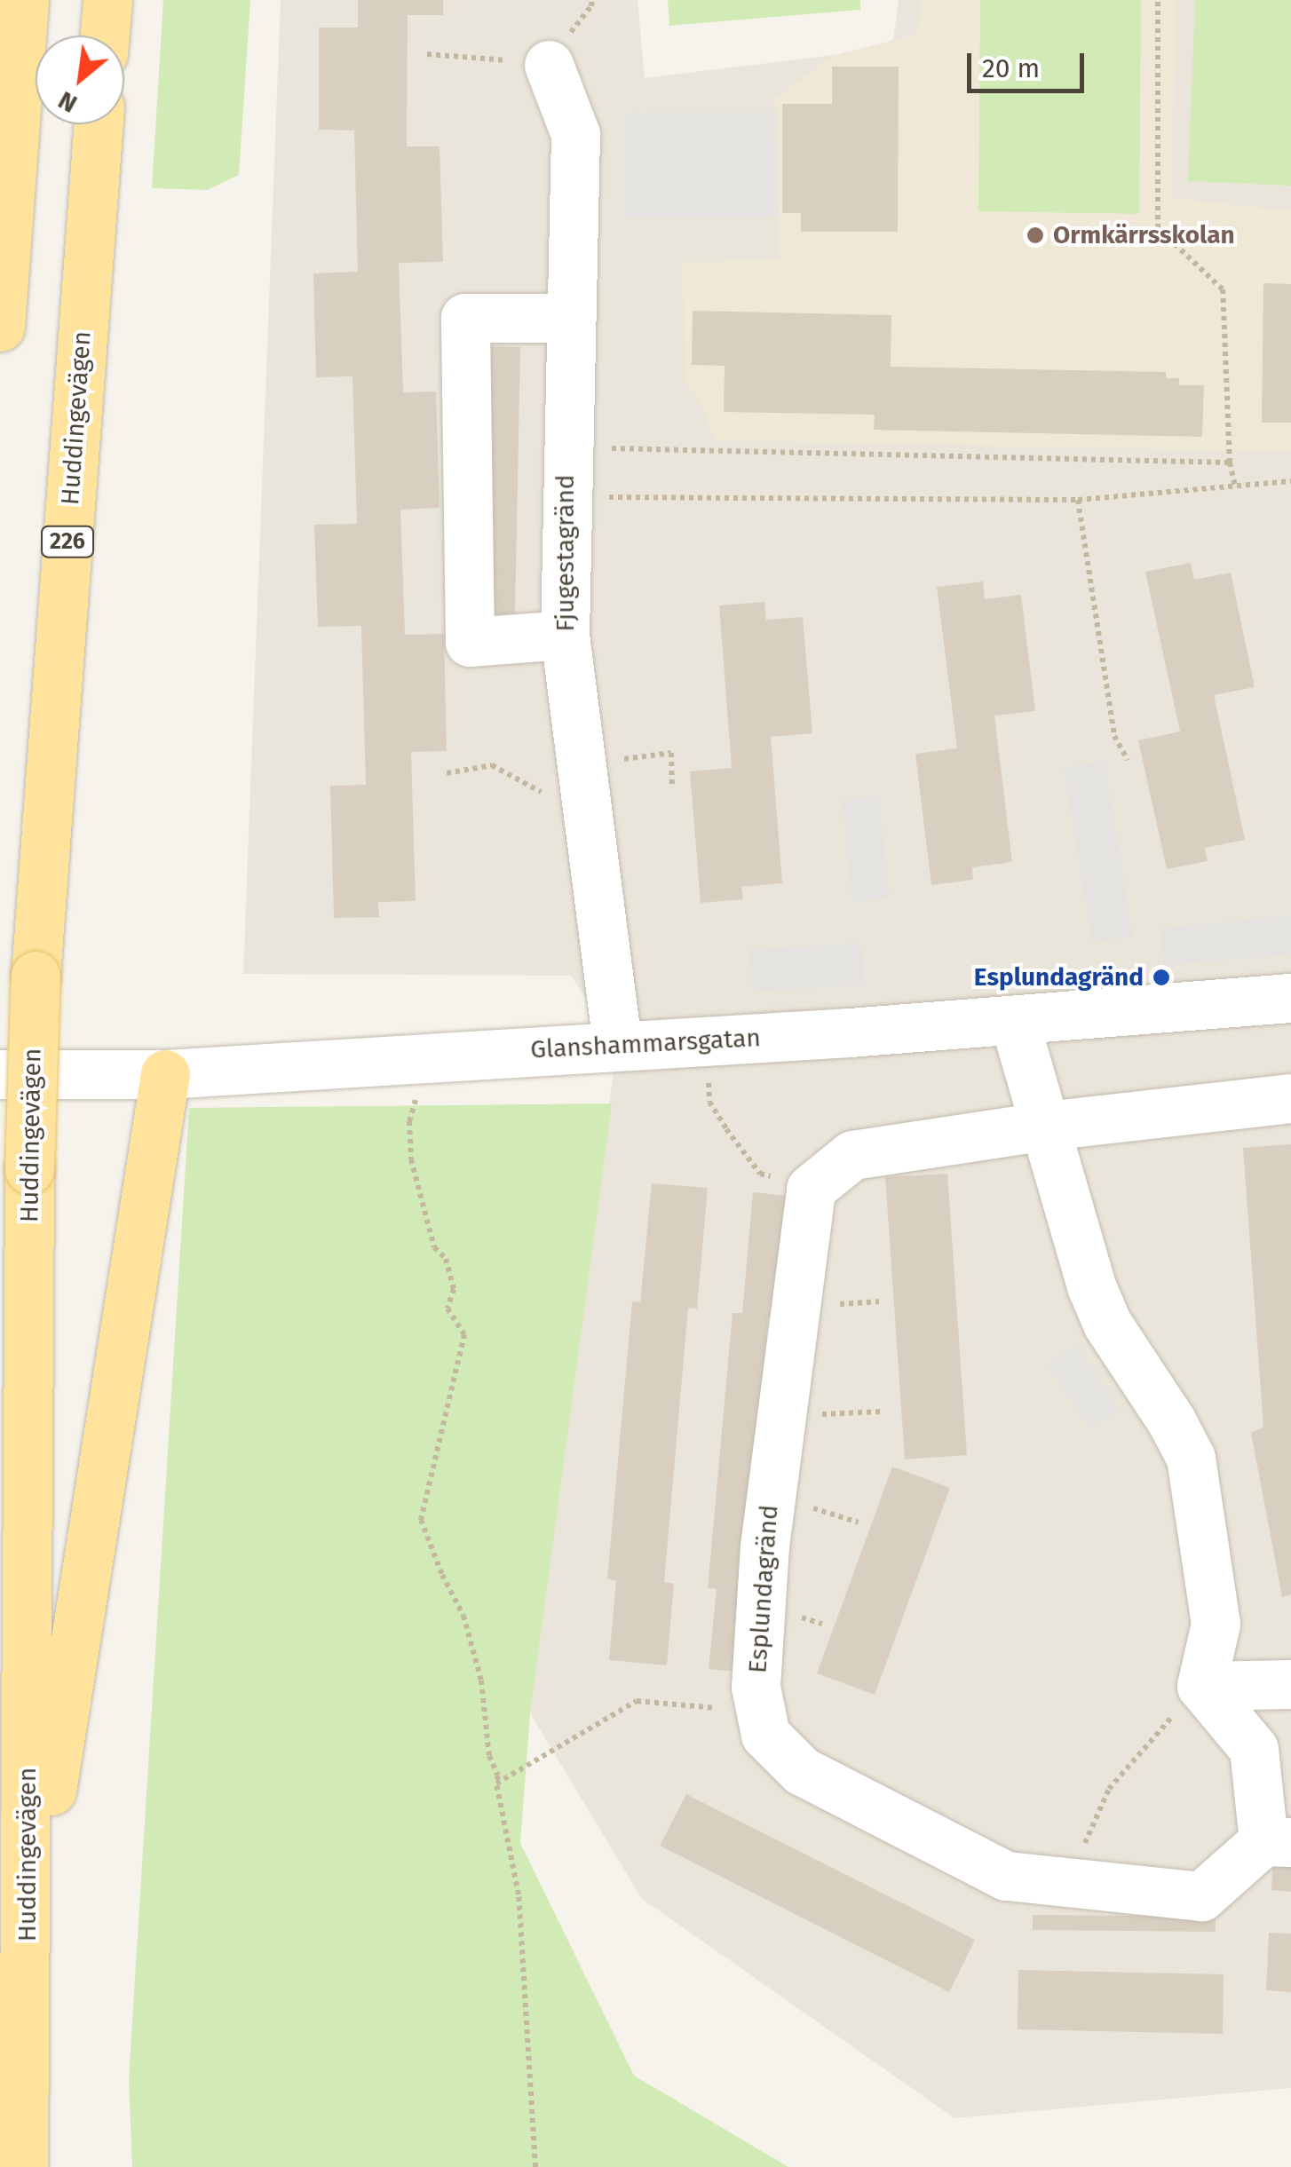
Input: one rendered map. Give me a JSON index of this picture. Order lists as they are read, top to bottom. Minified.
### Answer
{"streets":{"main road":["Huddingevägen","226"],"street":["Fjugestagränd","Glanshammarsgatan","Esplundagränd"]},"crossings":[["Fjugestagränd","Glanshammarsgatan"]],"places":["Ormkärrsskolan","Esplundagränd"],"scale_bar":"20 m","north":"bottom left"}
